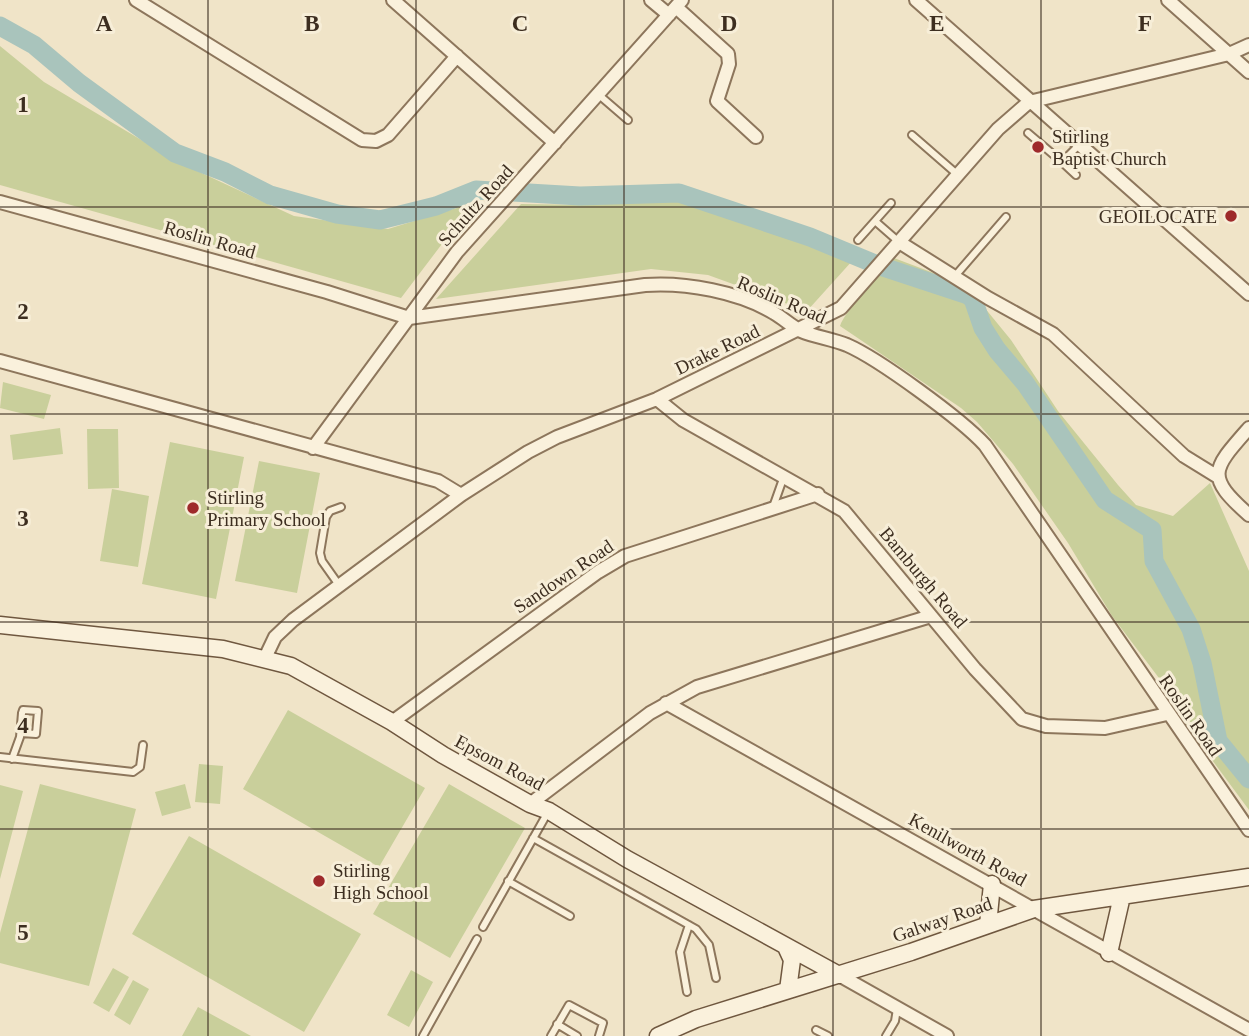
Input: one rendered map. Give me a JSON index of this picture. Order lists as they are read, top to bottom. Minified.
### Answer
{"streets":{"street":["Schultz Road","Roslin Road","Drake Road","Sandown Road","Bamburgh Road","Epsom Road","Kenilworth Road","Galway Road"]},"crossings":[["Schultz Road","Roslin Road"],["Roslin Road","Drake Road"],["Roslin Road","Bamburgh Road"],["Drake Road","Bamburgh Road"],["Drake Road","Epsom Road"],["Sandown Road","Bamburgh Road"],["Sandown Road","Epsom Road"],["Epsom Road","Galway Road"],["Kenilworth Road","Galway Road"]],"places":["Stirling Baptist Church","GEOILOCATE","Stirling Primary School","Stirling High School"],"grid":{"columns":["A","B","C","D","E","F"],"rows":["1","2","3","4","5"]}}
